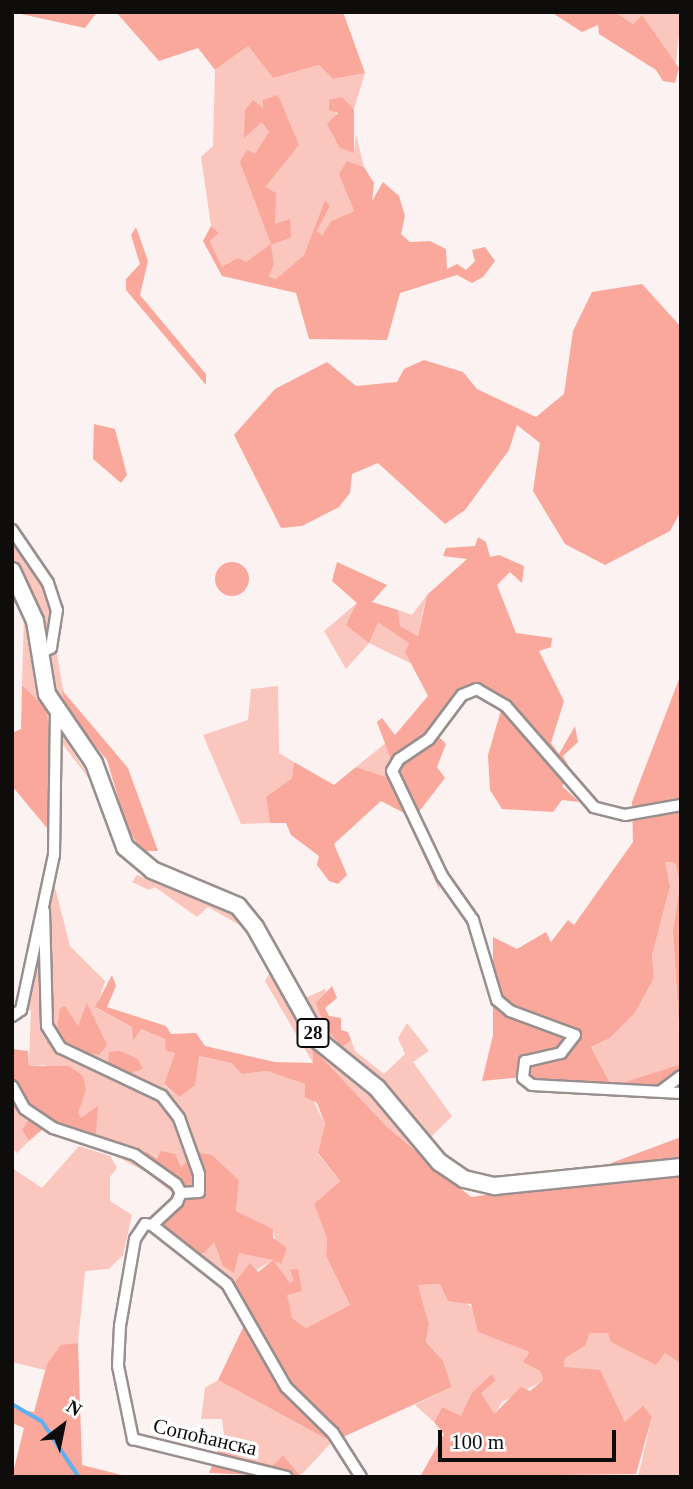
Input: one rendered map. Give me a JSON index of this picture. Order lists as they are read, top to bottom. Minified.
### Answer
{"streets":{"main road":["28"],"street":["Сопоћанска"]},"scale_bar":"100 m","north":"top right"}
